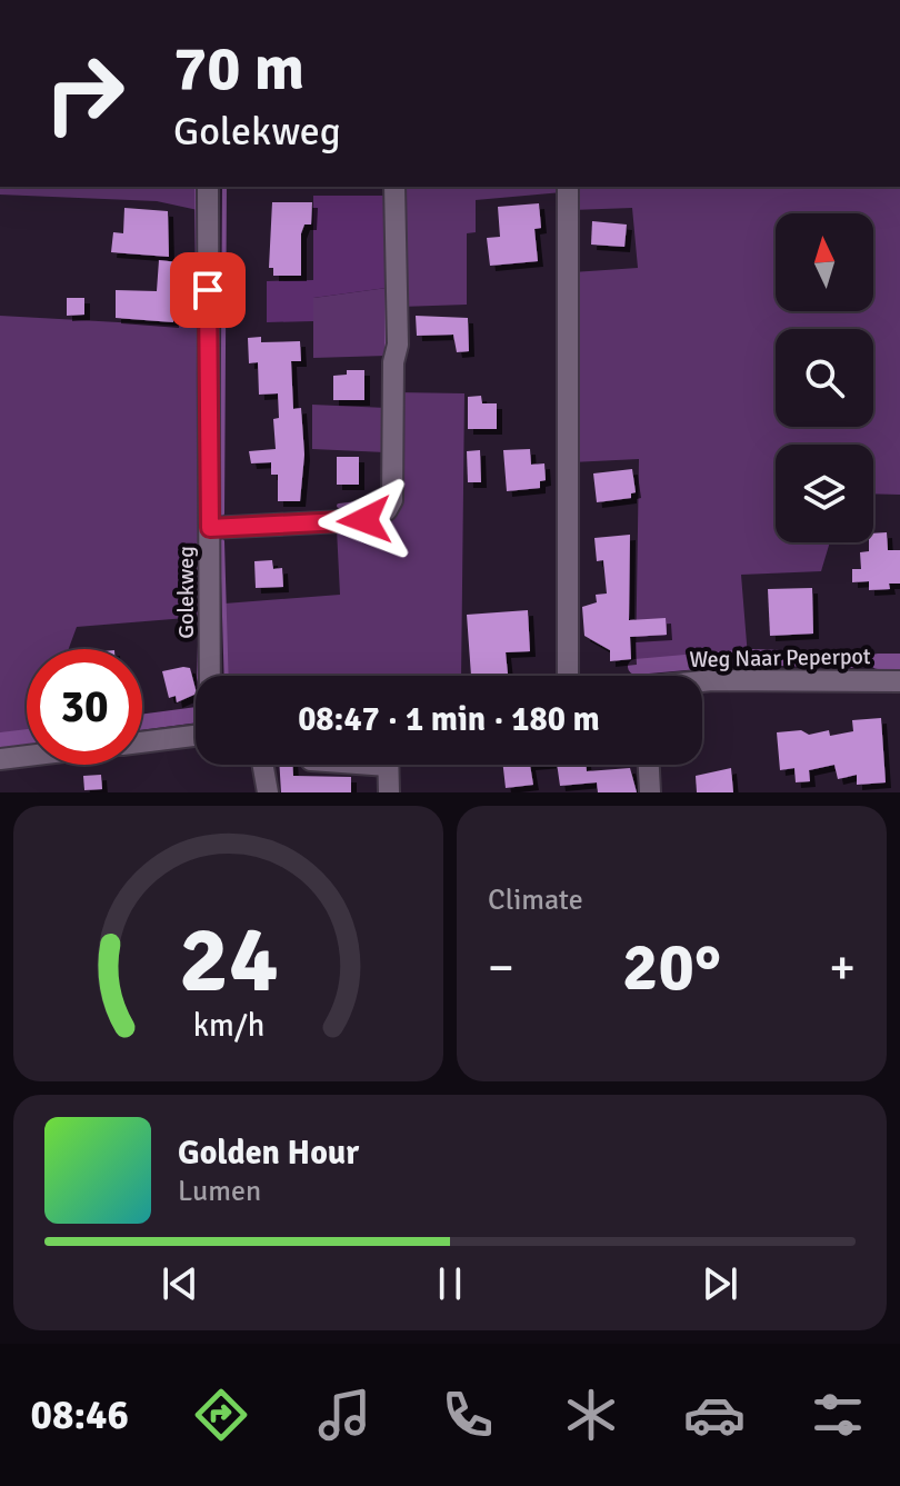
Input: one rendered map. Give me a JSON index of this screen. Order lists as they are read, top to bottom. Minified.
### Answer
{"streets":{"street":["Golekweg","Weg Naar Peperpot"]},"north":"top","page":{"turn":["70 m","Golekweg"],"limit":"30","trip":"08:47 · 1 min · 180 m","tile":"Climate","heat":["−","20°","+"],"song":["Golden Hour","Lumen"],"tabs":"08:46","gauge":["24","km/h"]}}
